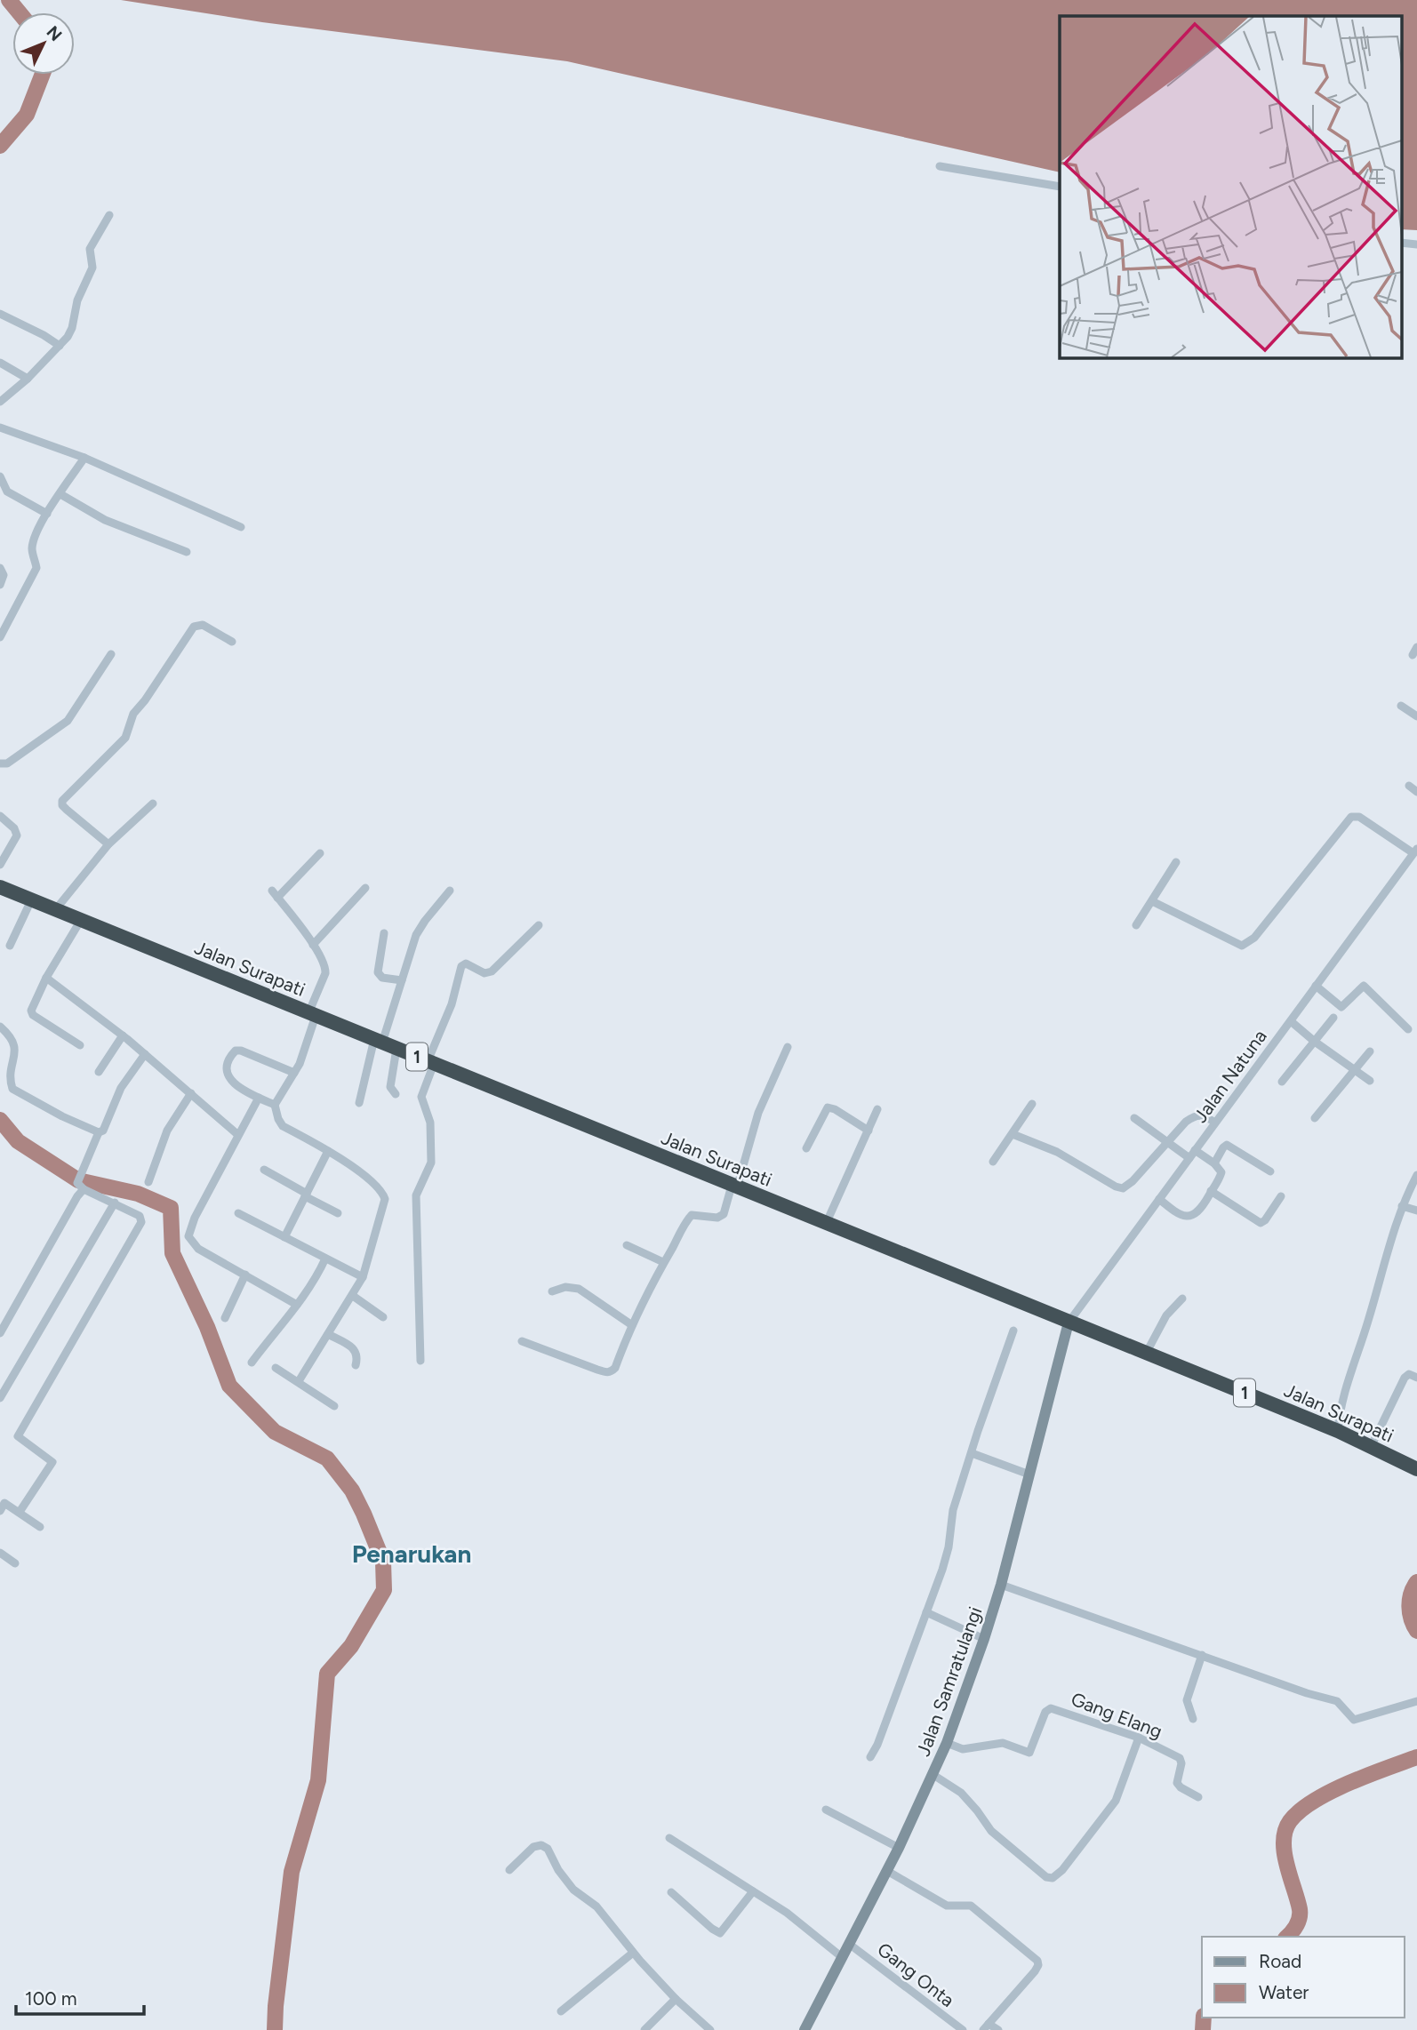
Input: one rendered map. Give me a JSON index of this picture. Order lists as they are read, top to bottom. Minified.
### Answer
{"streets":{"highway":["Jalan Surapati","1"],"main road":["Jalan Samratulangi"],"street":["Jalan Natuna","Gang Elang","Gang Onta"]},"crossings":[["Jalan Surapati","Jalan Natuna"],["Jalan Surapati","Jalan Samratulangi"],["Jalan Natuna","Jalan Samratulangi"],["Jalan Samratulangi","Gang Elang"],["Jalan Samratulangi","Gang Onta"]],"districts":["Penarukan"],"legend":["Road","Water"],"scale_bar":"100 m","north":"top right"}
